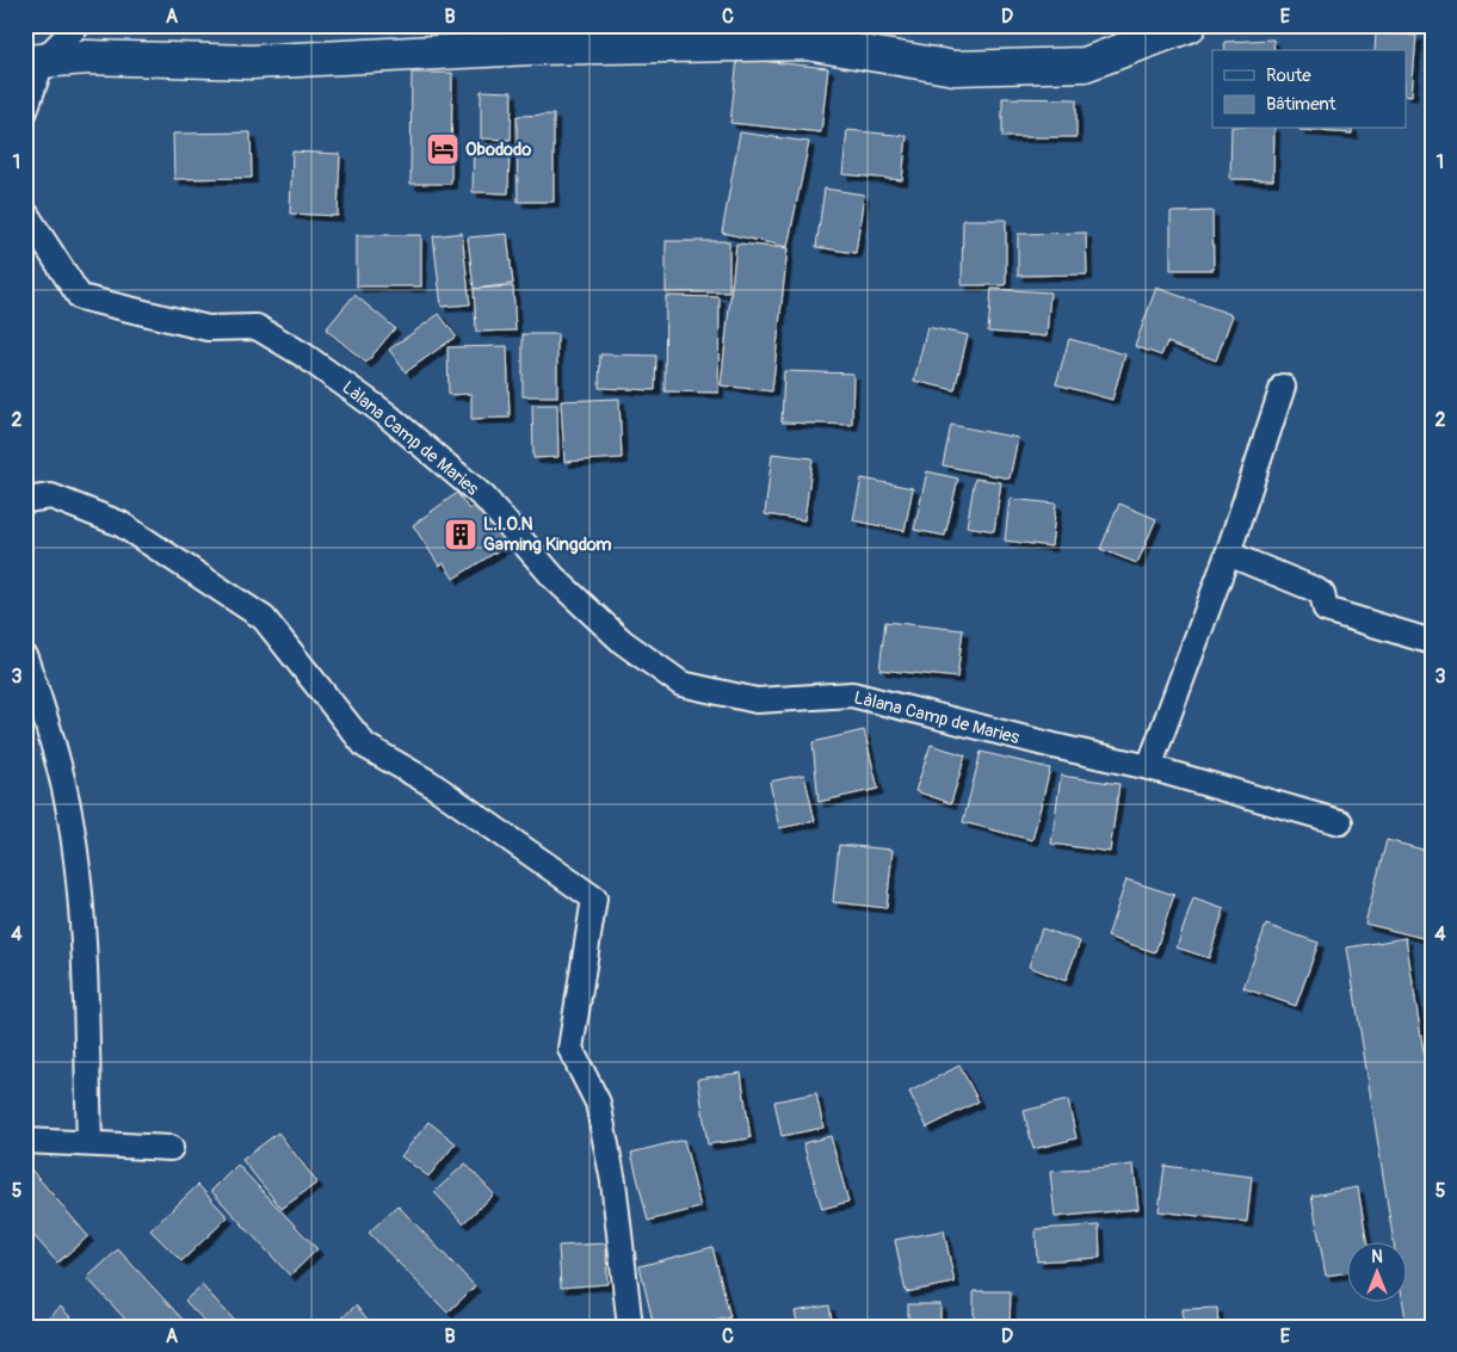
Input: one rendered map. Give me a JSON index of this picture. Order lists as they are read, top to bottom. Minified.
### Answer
{"streets":{"street":["Làlana Camp de Maries"]},"places":{"hotel":["Obododo"],"building":["L.I.O.N Gaming Kingdom"]},"legend":["Route","Bâtiment"],"north":"top","grid":{"columns":["A","B","C","D","E"],"rows":["1","2","3","4","5"]}}
